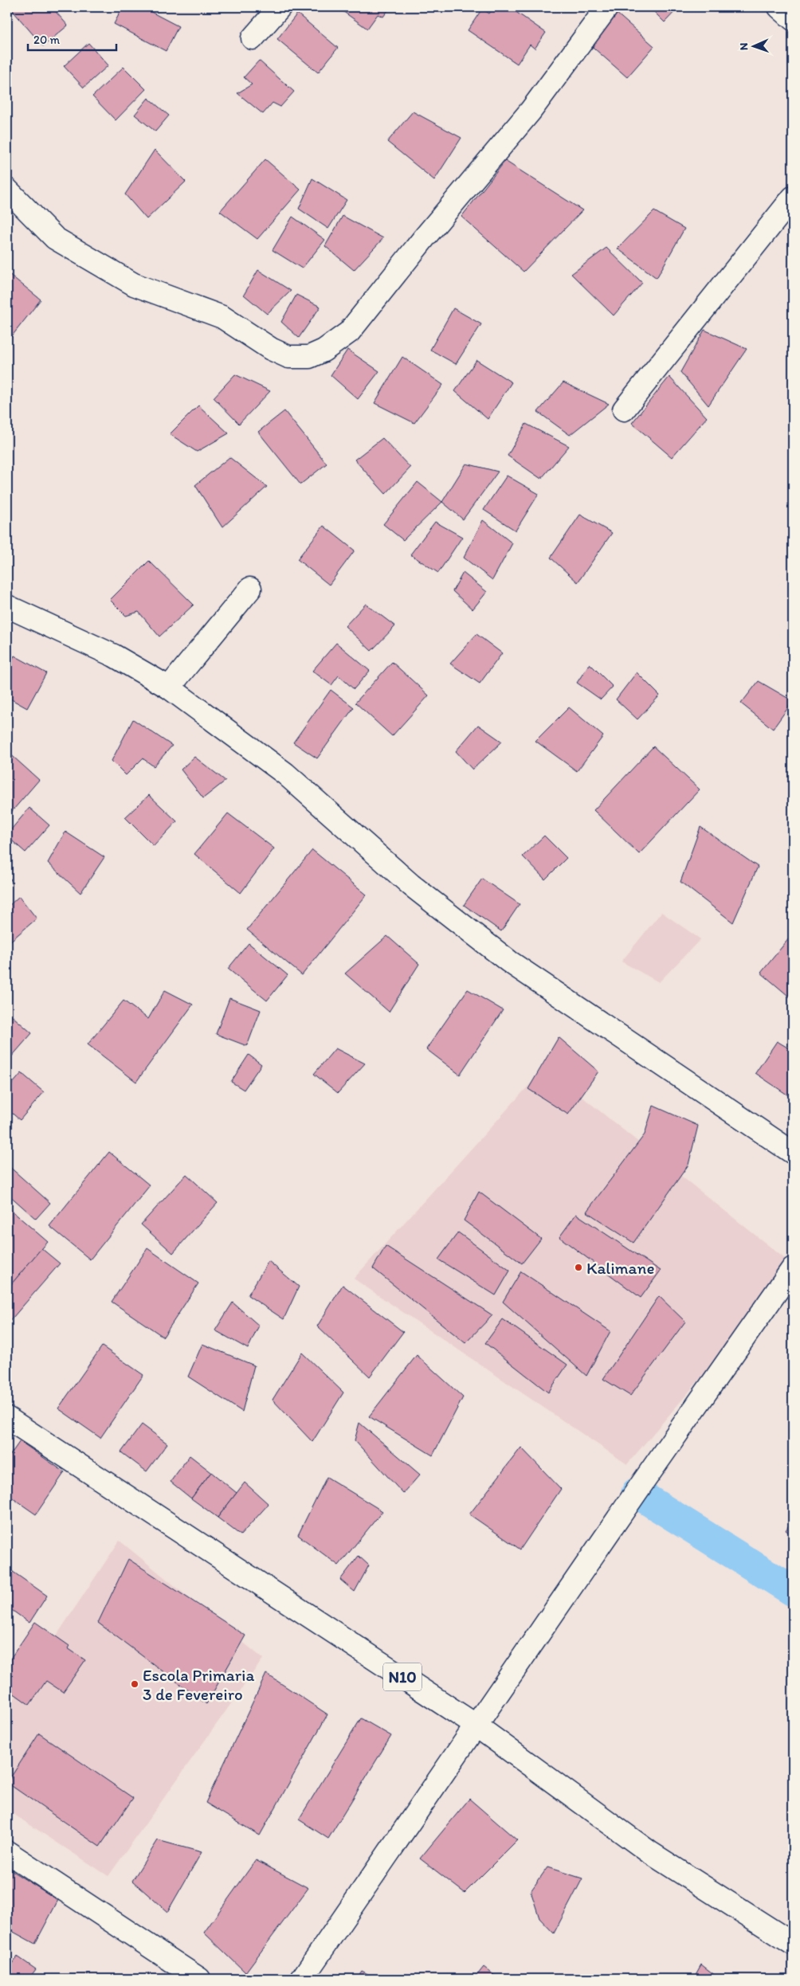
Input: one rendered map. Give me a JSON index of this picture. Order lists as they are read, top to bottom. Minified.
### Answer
{"streets":{"street":["N10"]},"places":["Kalimane","Escola Primaria 3 de Fevereiro"],"scale_bar":"20 m","north":"left"}
